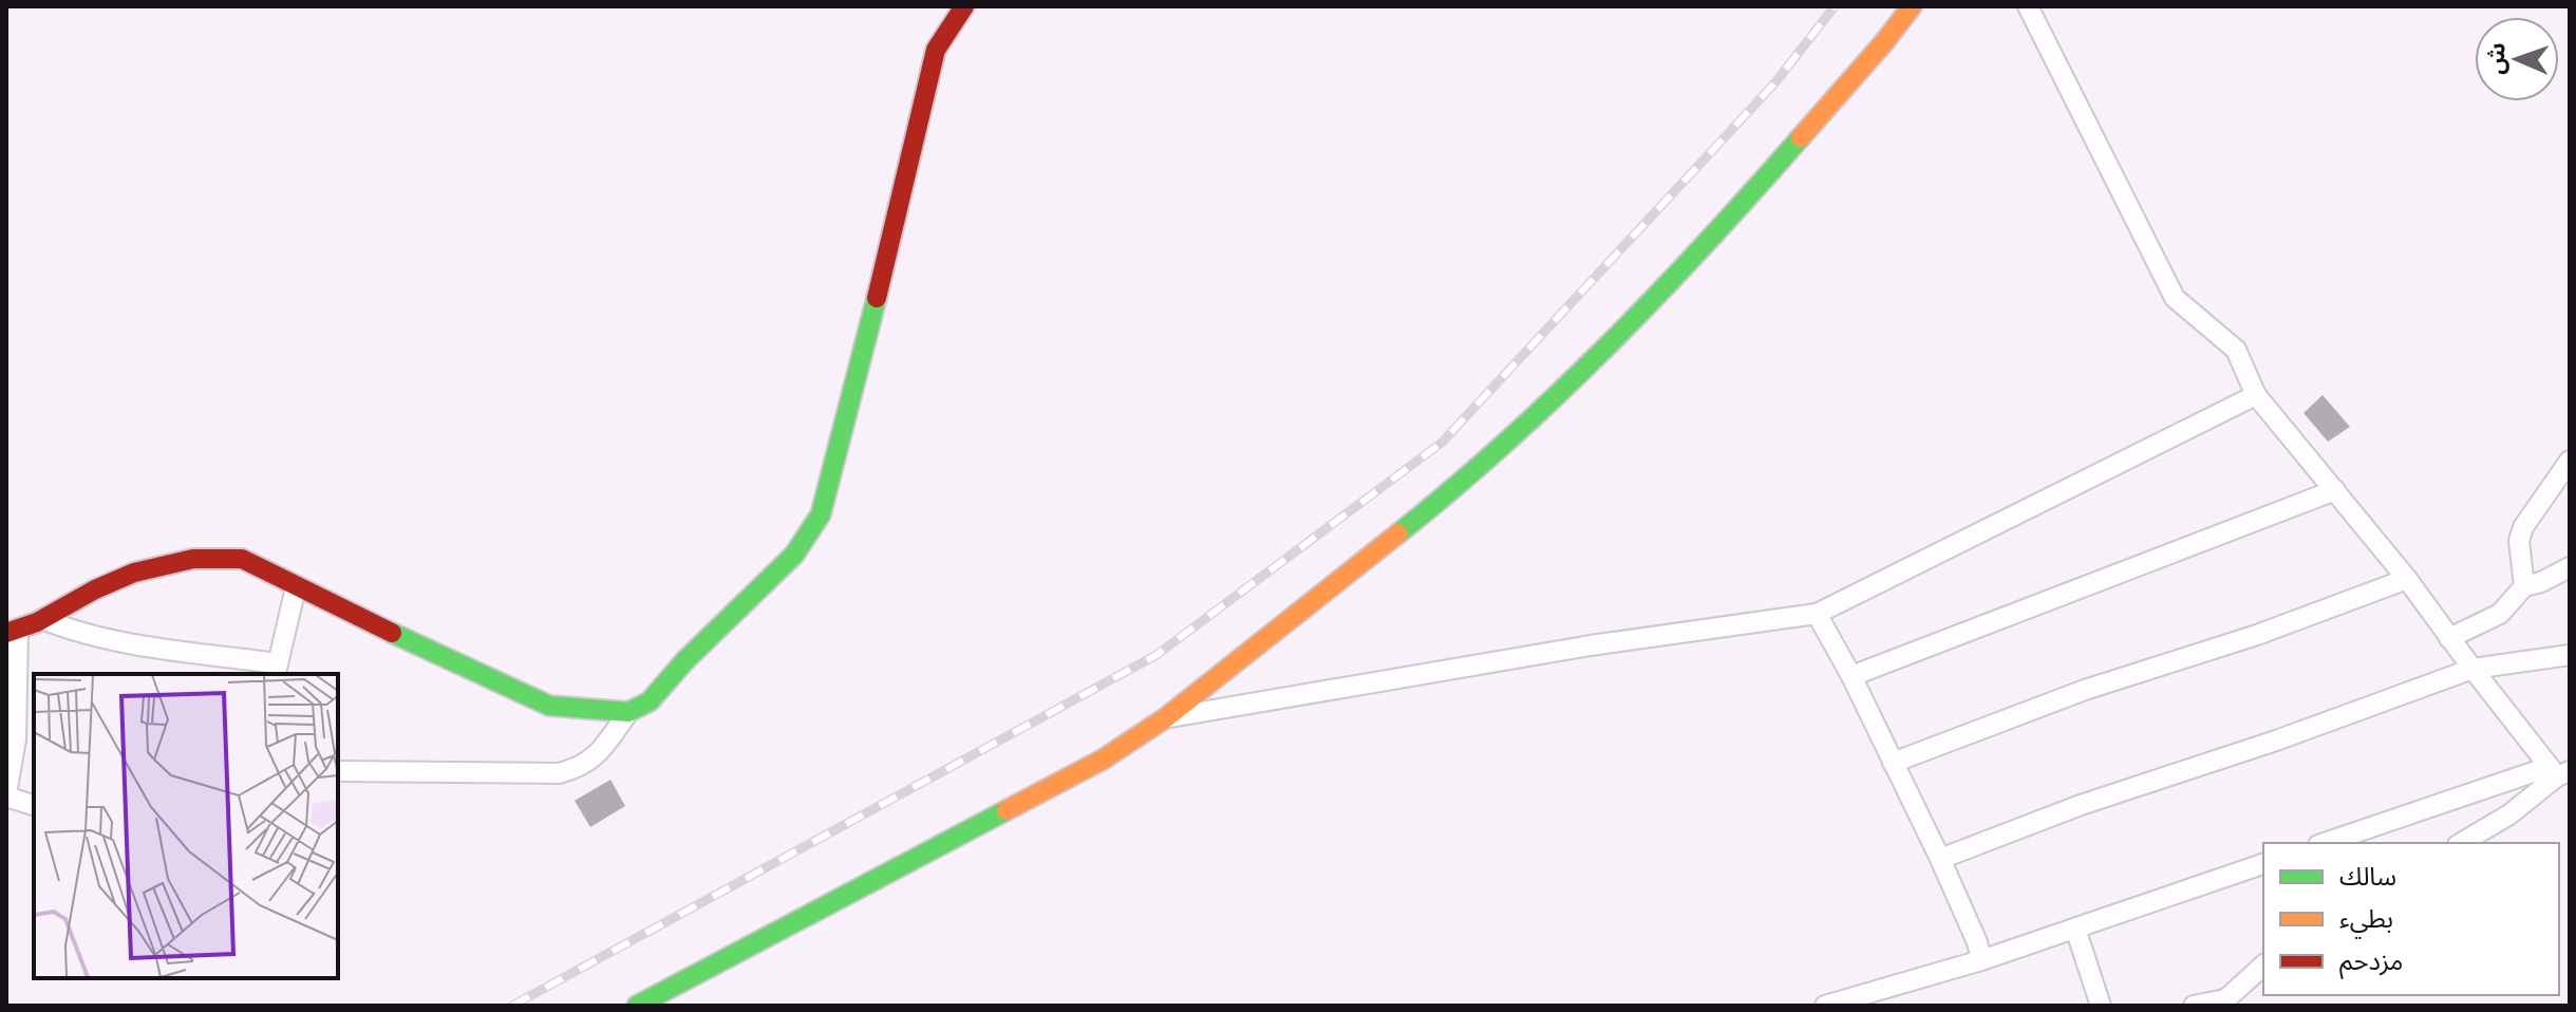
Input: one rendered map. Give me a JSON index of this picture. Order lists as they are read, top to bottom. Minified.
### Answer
{"legend":["سالك","بطيء","مزدحم"],"north":"left"}
